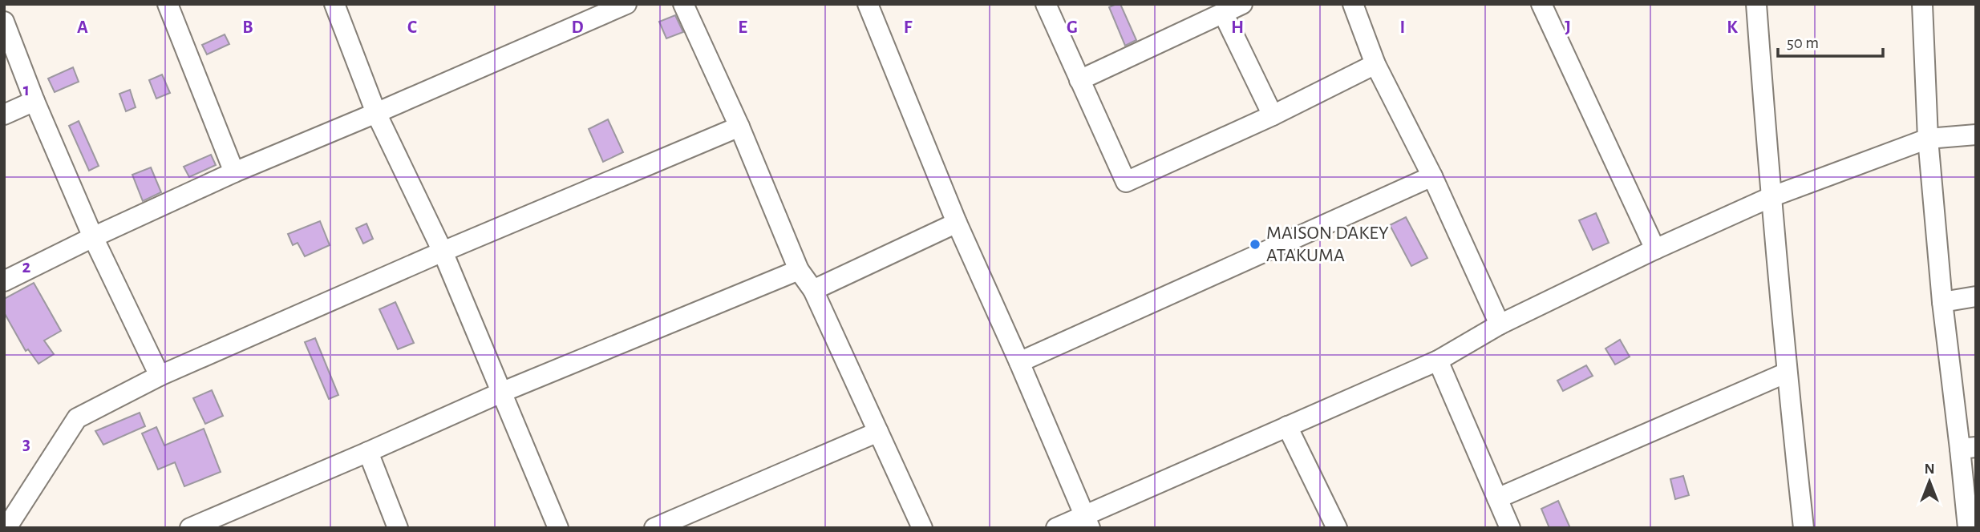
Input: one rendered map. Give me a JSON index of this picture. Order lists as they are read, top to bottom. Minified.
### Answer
{"places":["MAISON DAKEY ATAKUMA"],"scale_bar":"50 m","north":"top","grid":{"columns":["A","B","C","D","E","F","G","H","I","J","K"],"rows":["1","2","3"]}}
